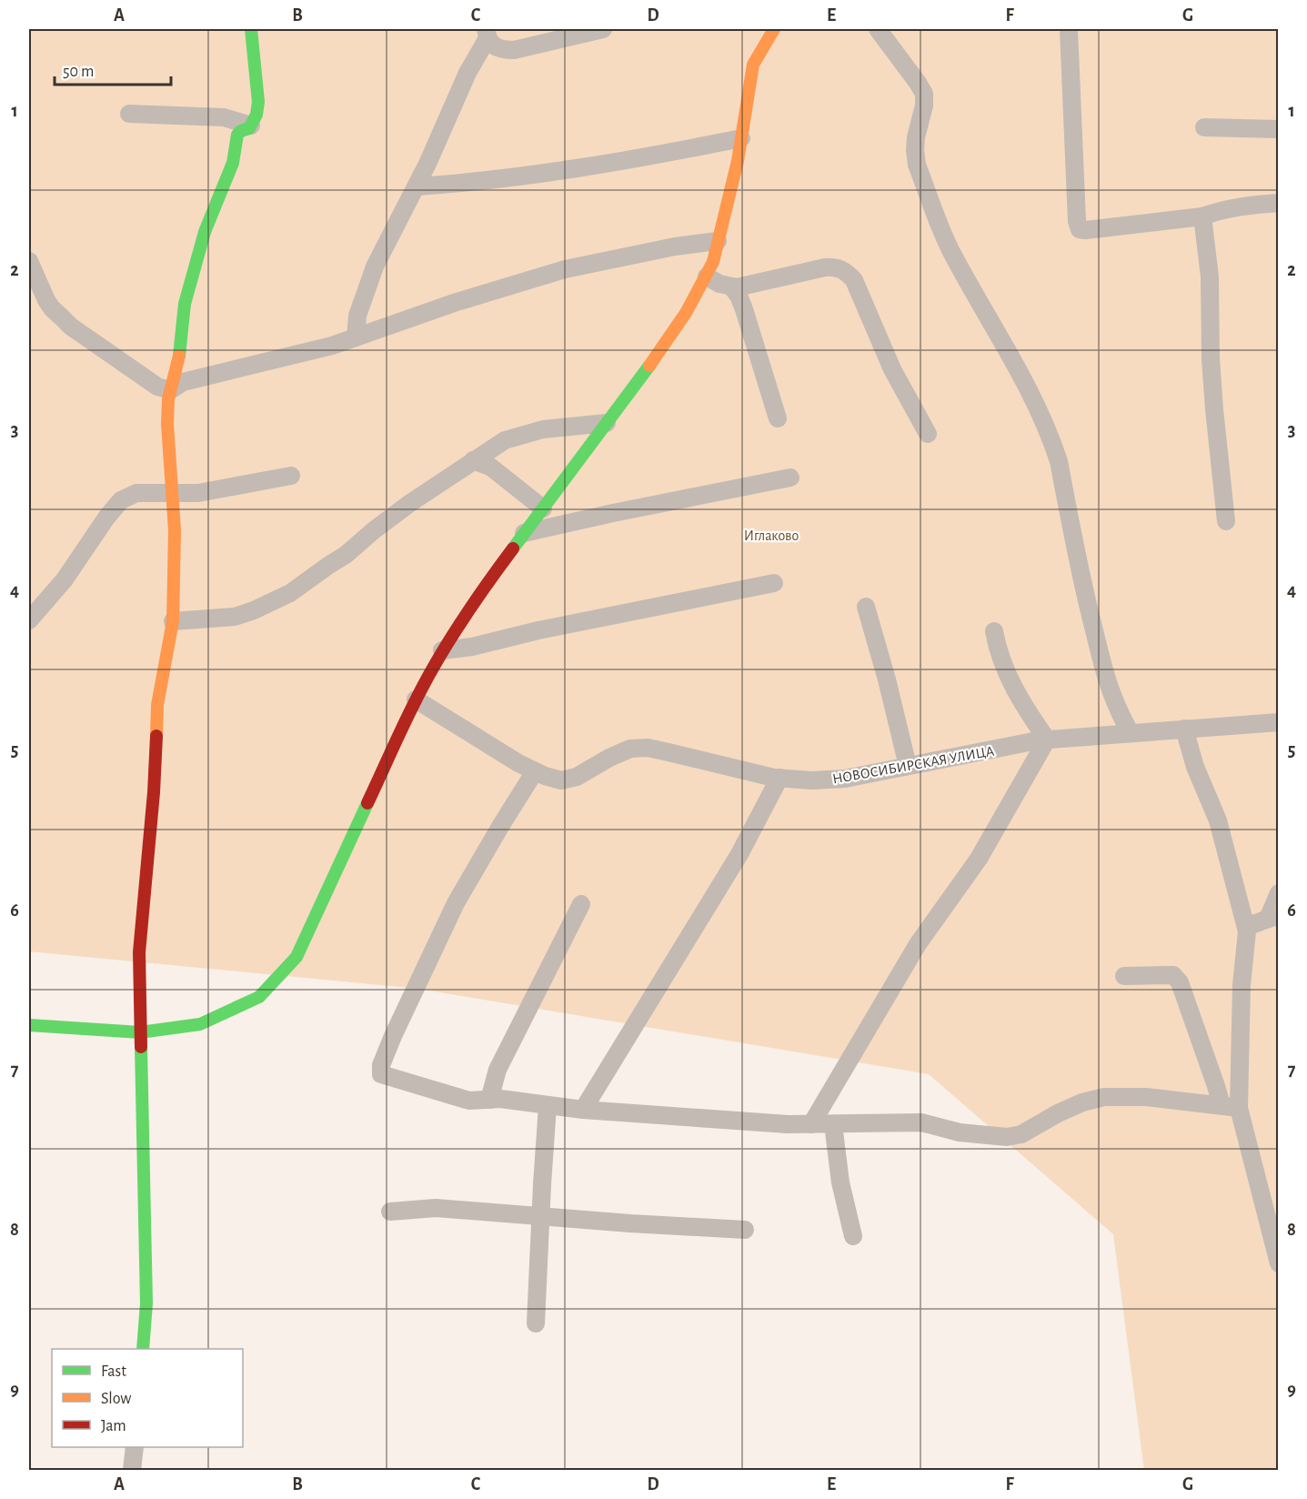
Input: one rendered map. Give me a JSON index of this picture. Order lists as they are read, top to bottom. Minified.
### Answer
{"streets":{"street":["НОВОСИБИРСКАЯ УЛИЦА"]},"parks":["Иглаково"],"legend":["Fast","Slow","Jam"],"scale_bar":"50 m","grid":{"columns":["A","B","C","D","E","F","G"],"rows":["1","2","3","4","5","6","7","8","9"]}}
